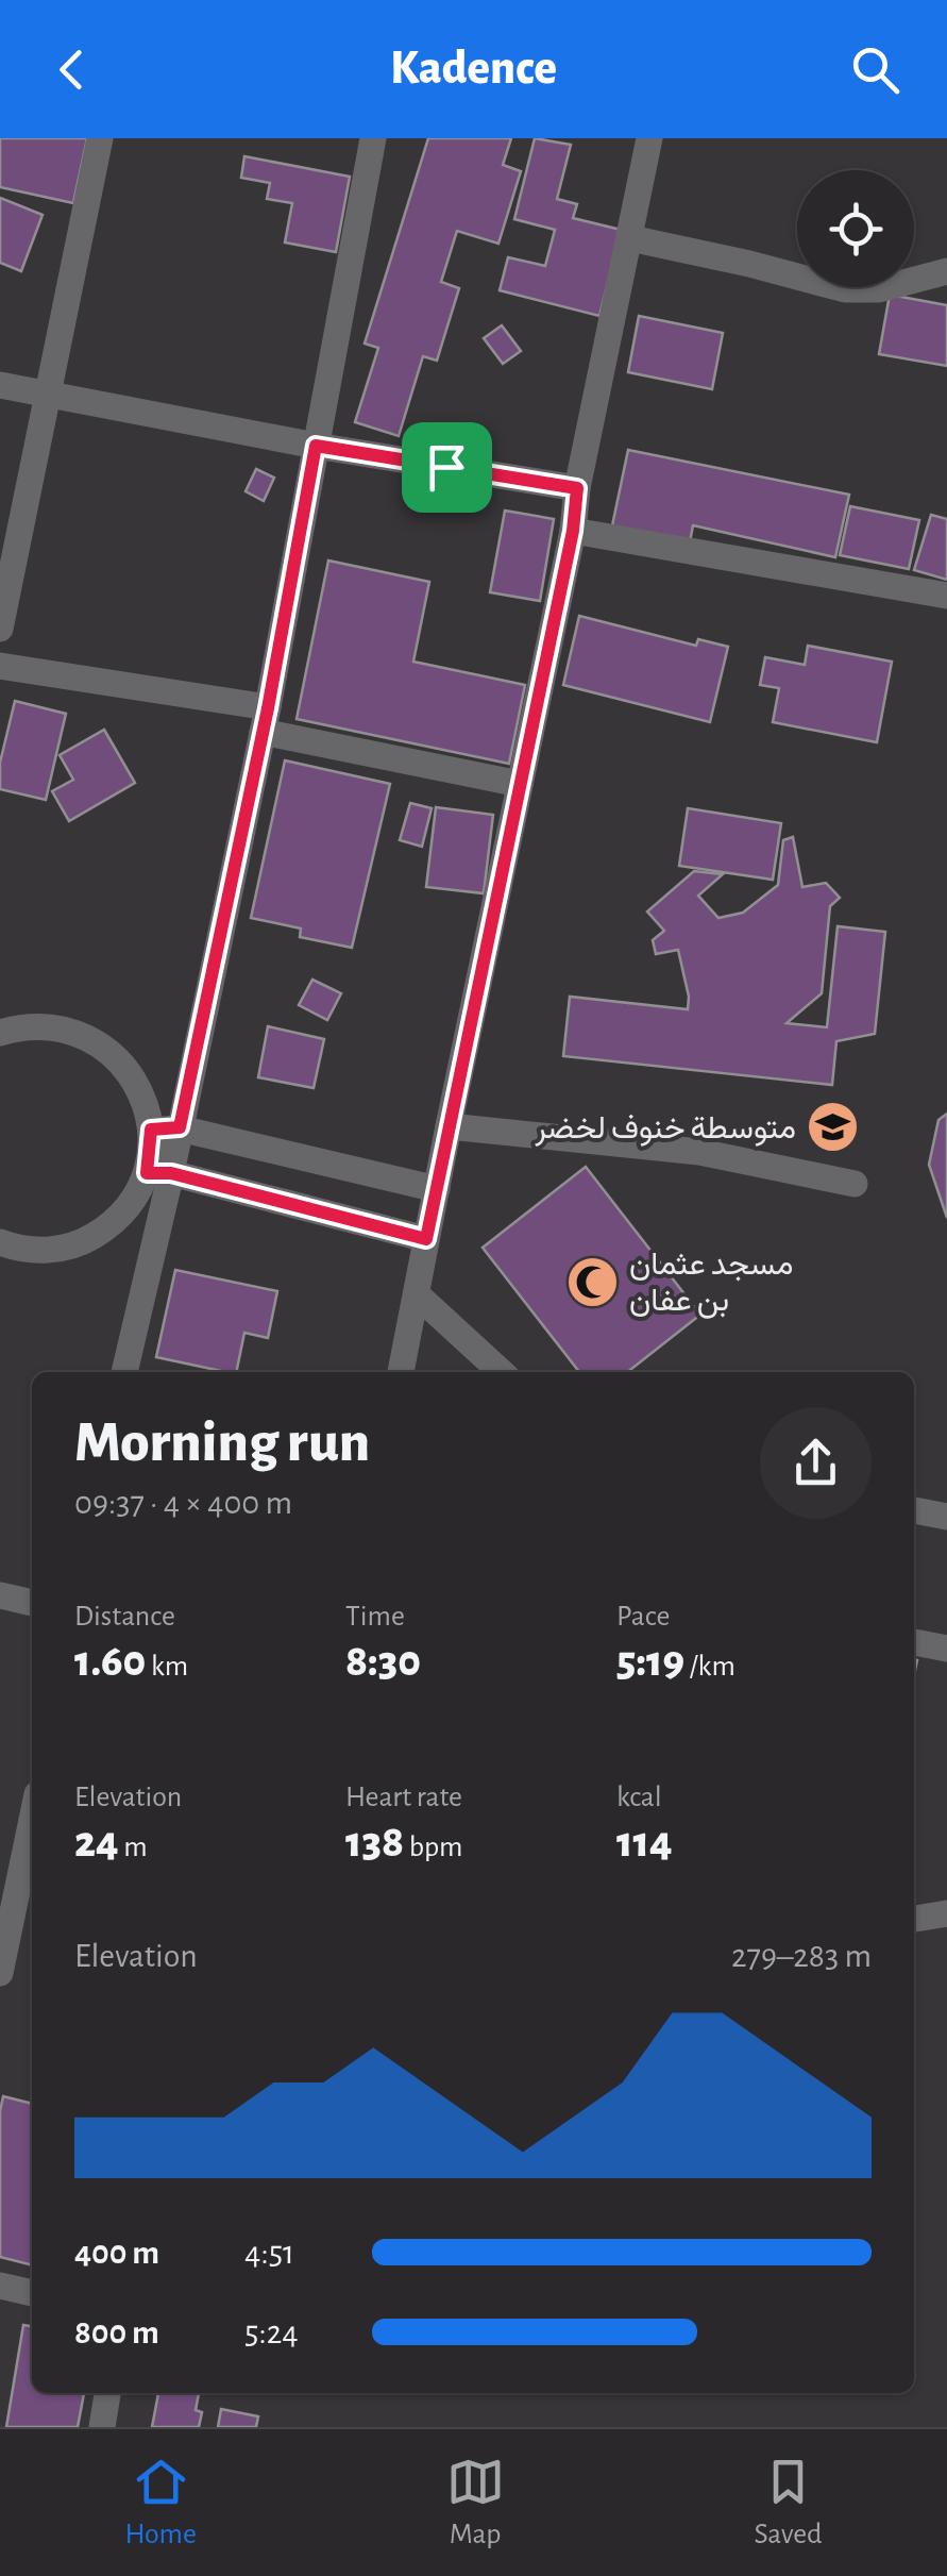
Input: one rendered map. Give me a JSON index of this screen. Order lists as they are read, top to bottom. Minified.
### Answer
{"places":{"school or university":["متوسطة خنوف لخضر"],"mosque":["مسجد عثمان بن عفان"]},"page":{"header":"Kadence","heading":["Morning run","09:37 · 4 × 400 m"],"stats":[["Distance","1.60 km"],["Time","8:30"],["Pace","5:19 /km"],["Elevation","24 m"],["Heart rate","138 bpm"],["kcal","114"]],"chart":["Elevation","279–283 m"],"list":[{"name":"400 m","note":"4:51"},{"name":"800 m","note":"5:24"}],"tabs":["Home","Map","Saved"]}}
